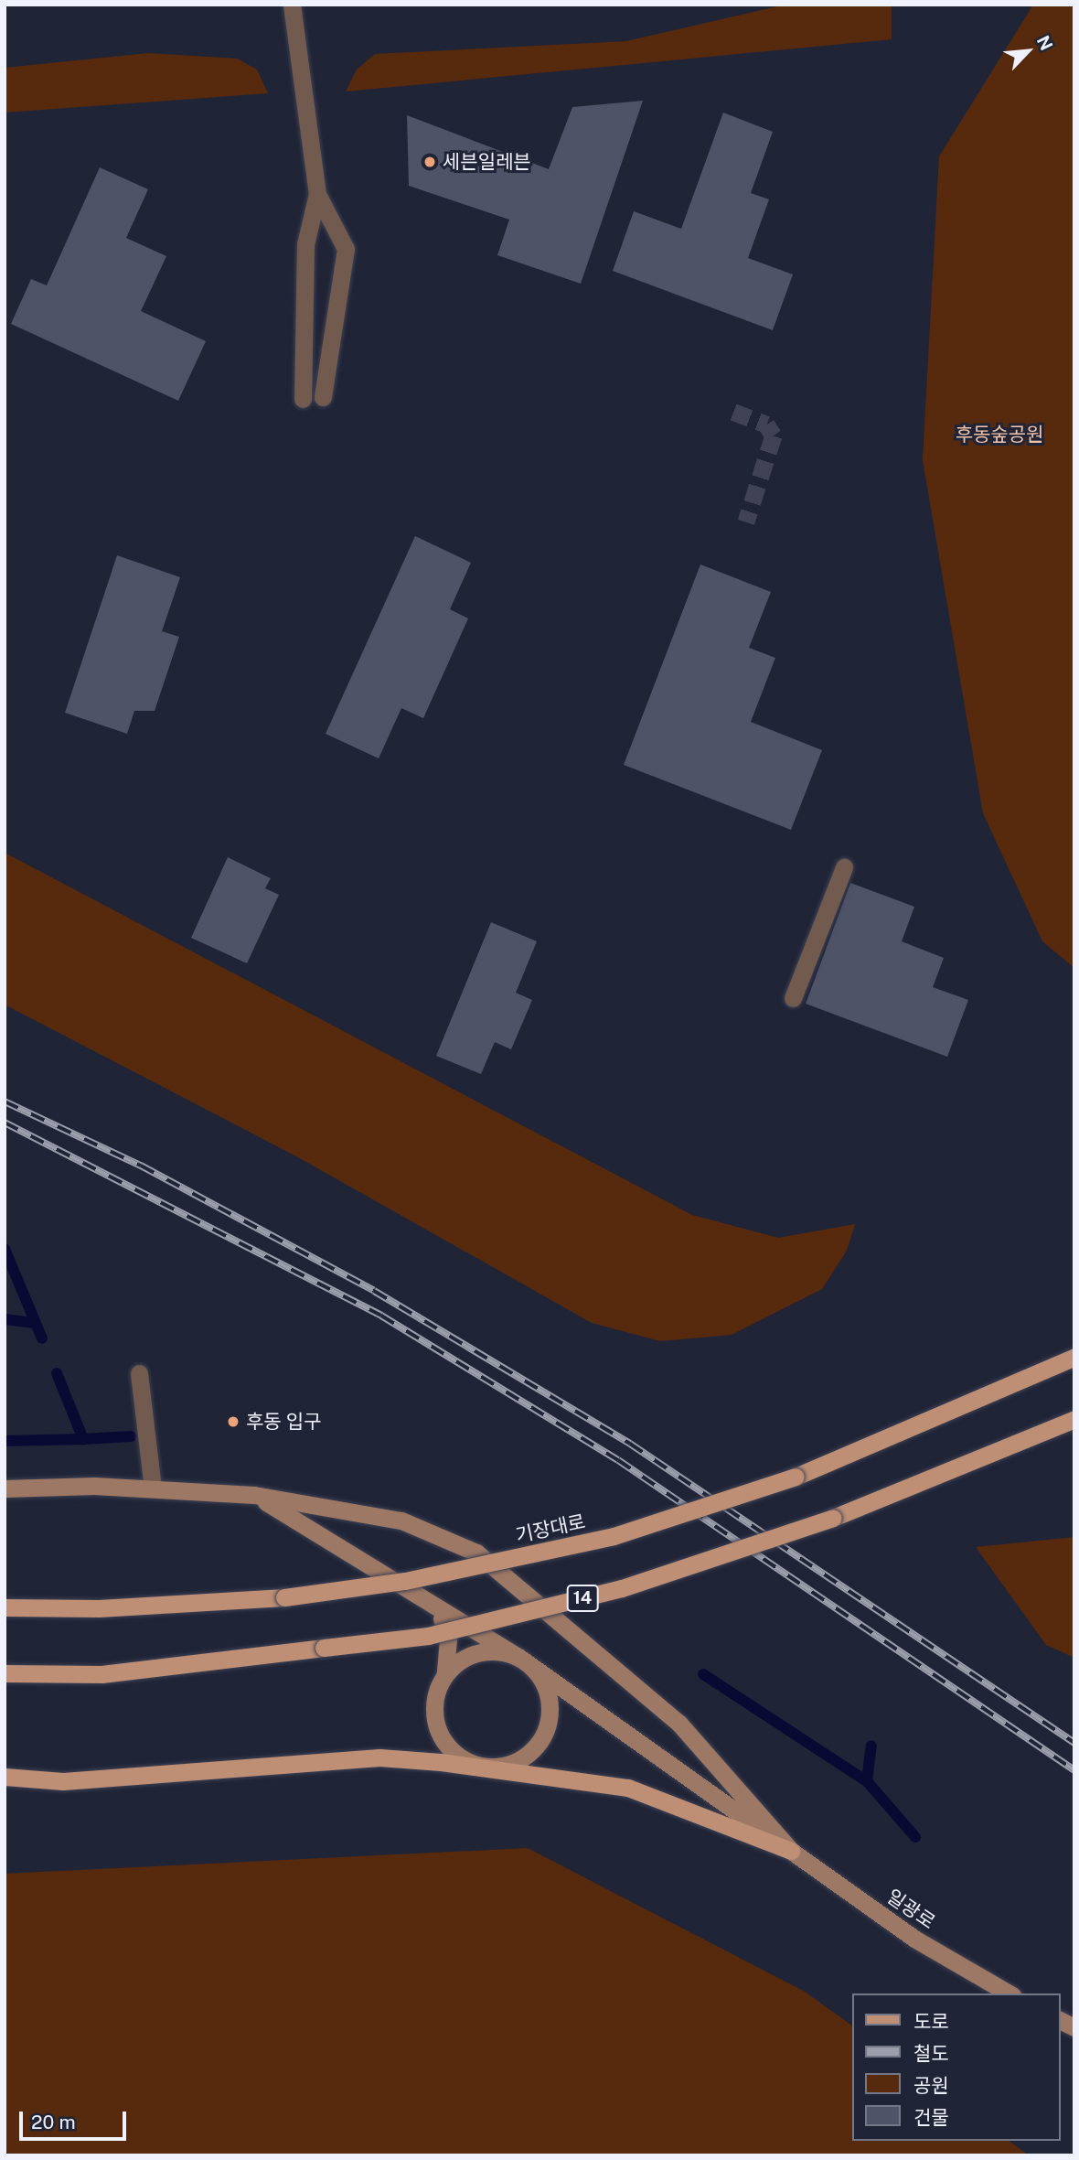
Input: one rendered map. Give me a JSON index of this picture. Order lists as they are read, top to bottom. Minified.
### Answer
{"streets":{"main road":["기장대로","14","일광로"]},"parks":["후동숲공원"],"places":["세븐일레븐","후동 입구"],"legend":["도로","철도","공원","건물"],"scale_bar":"20 m","north":"top right"}
